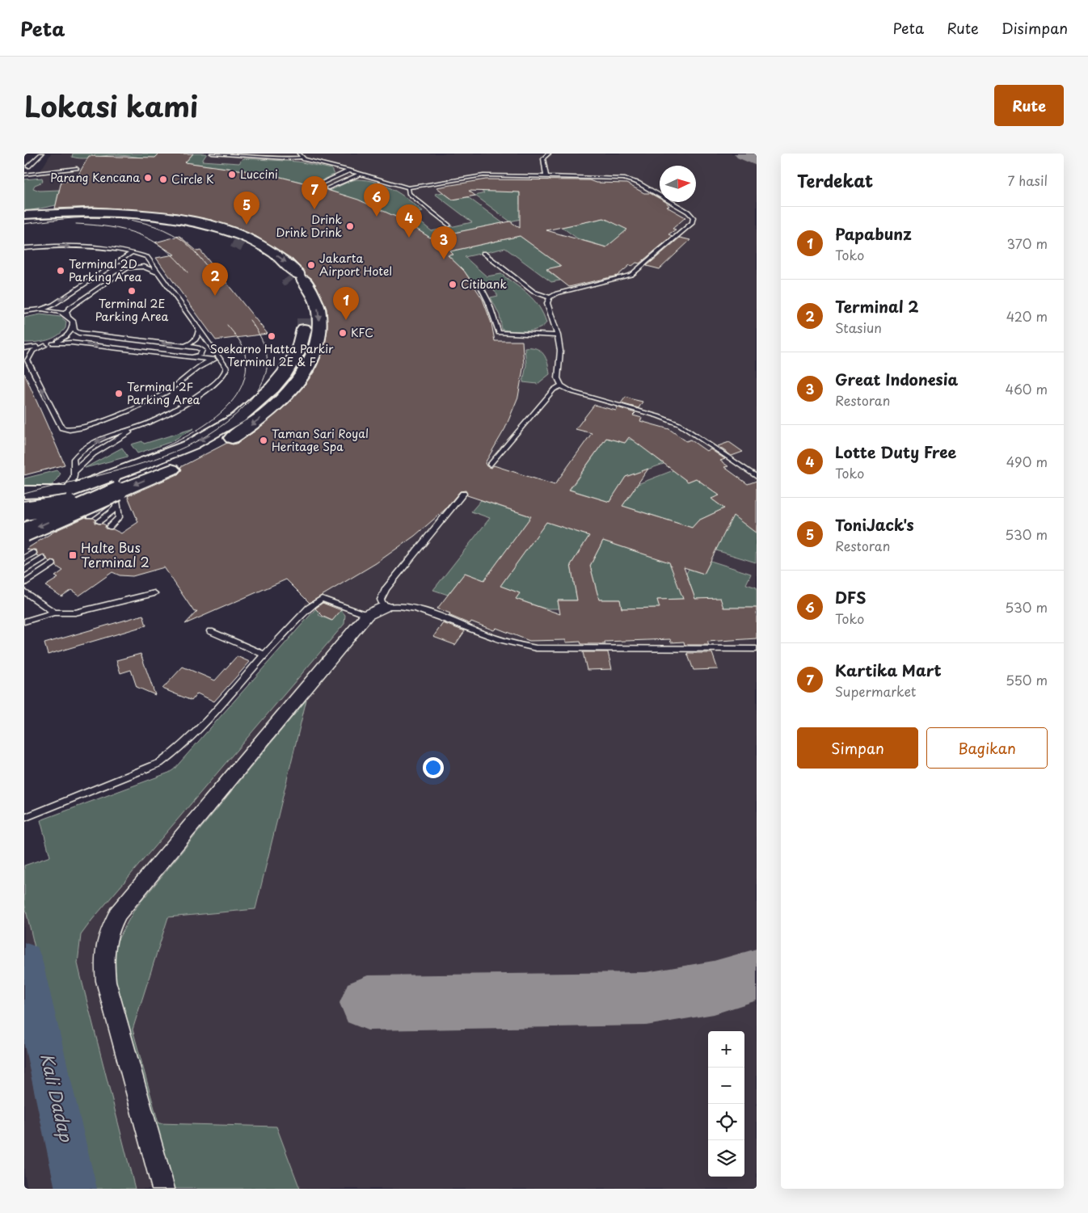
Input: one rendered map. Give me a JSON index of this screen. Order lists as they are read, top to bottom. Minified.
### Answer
{"water":["Kali Dadap"],"places":{"other":["Luccini","Parang Kencana","Circle K","Drink Drink Drink","Jakarta Airport Hotel","Terminal 2D Parking Area","Citibank","Terminal 2E Parking Area","KFC","Soekarno Hatta Parkir Terminal 2E & F","Terminal 2F Parking Area","Taman Sari Royal Heritage Spa"],"transit":["Halte Bus Terminal 2"]},"north":"right","page":{"header":"Peta","nav":["Peta","Rute","Disimpan"],"title":"Lokasi kami","buttons":["Rute",["Simpan","Bagikan"]],"heading":["Terdekat","7 hasil"],"pins":["7","6","5","4","3","2","1"],"list":[{"mark":"1","name":"Papabunz","note":"Toko","value":"370 m"},{"mark":"2","name":"Terminal 2","note":"Stasiun","value":"420 m"},{"mark":"3","name":"Great Indonesia","note":"Restoran","value":"460 m"},{"mark":"4","name":"Lotte Duty Free","note":"Toko","value":"490 m"},{"mark":"5","name":"ToniJack's","note":"Restoran","value":"530 m"},{"mark":"6","name":"DFS","note":"Toko","value":"530 m"},{"mark":"7","name":"Kartika Mart","note":"Supermarket","value":"550 m"}],"map_buttons":["+","−"]}}
